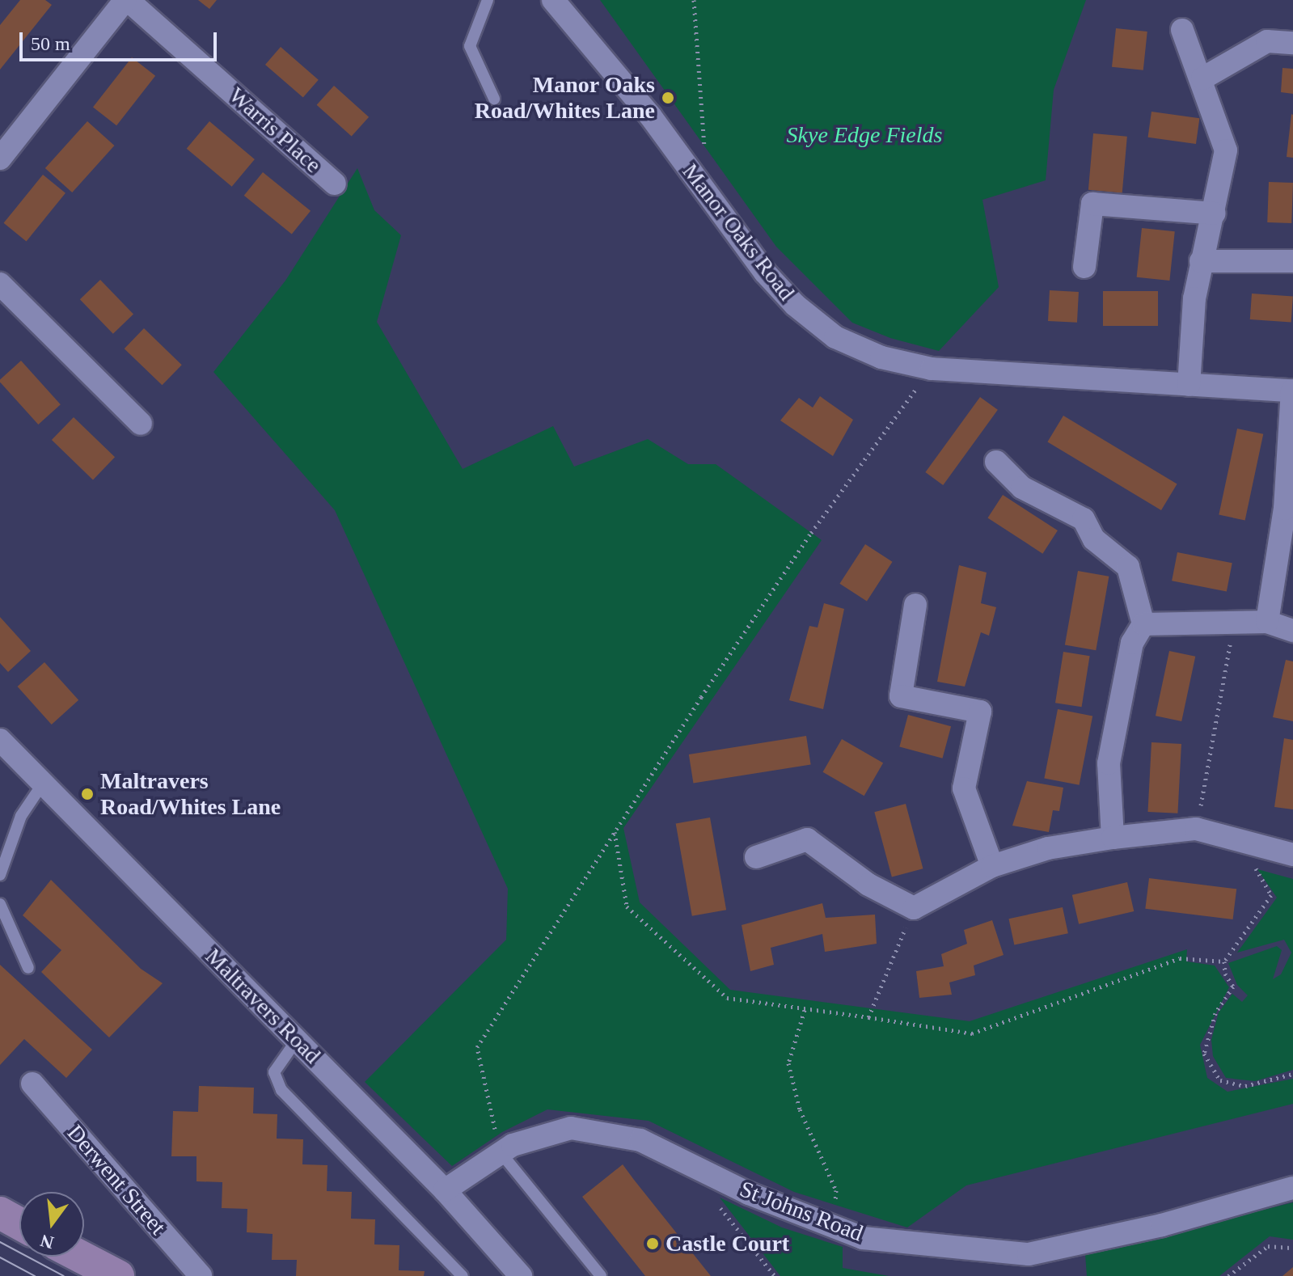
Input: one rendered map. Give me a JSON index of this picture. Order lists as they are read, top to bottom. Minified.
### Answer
{"streets":{"street":["Warris Place","Manor Oaks Road","Maltravers Road","Derwent Street","St Johns Road"]},"crossings":[["Maltravers Road","St Johns Road"]],"parks":["Skye Edge Fields"],"places":["Manor Oaks Road/Whites Lane","Maltravers Road/Whites Lane","Castle Court"],"scale_bar":"50 m","north":"bottom"}
